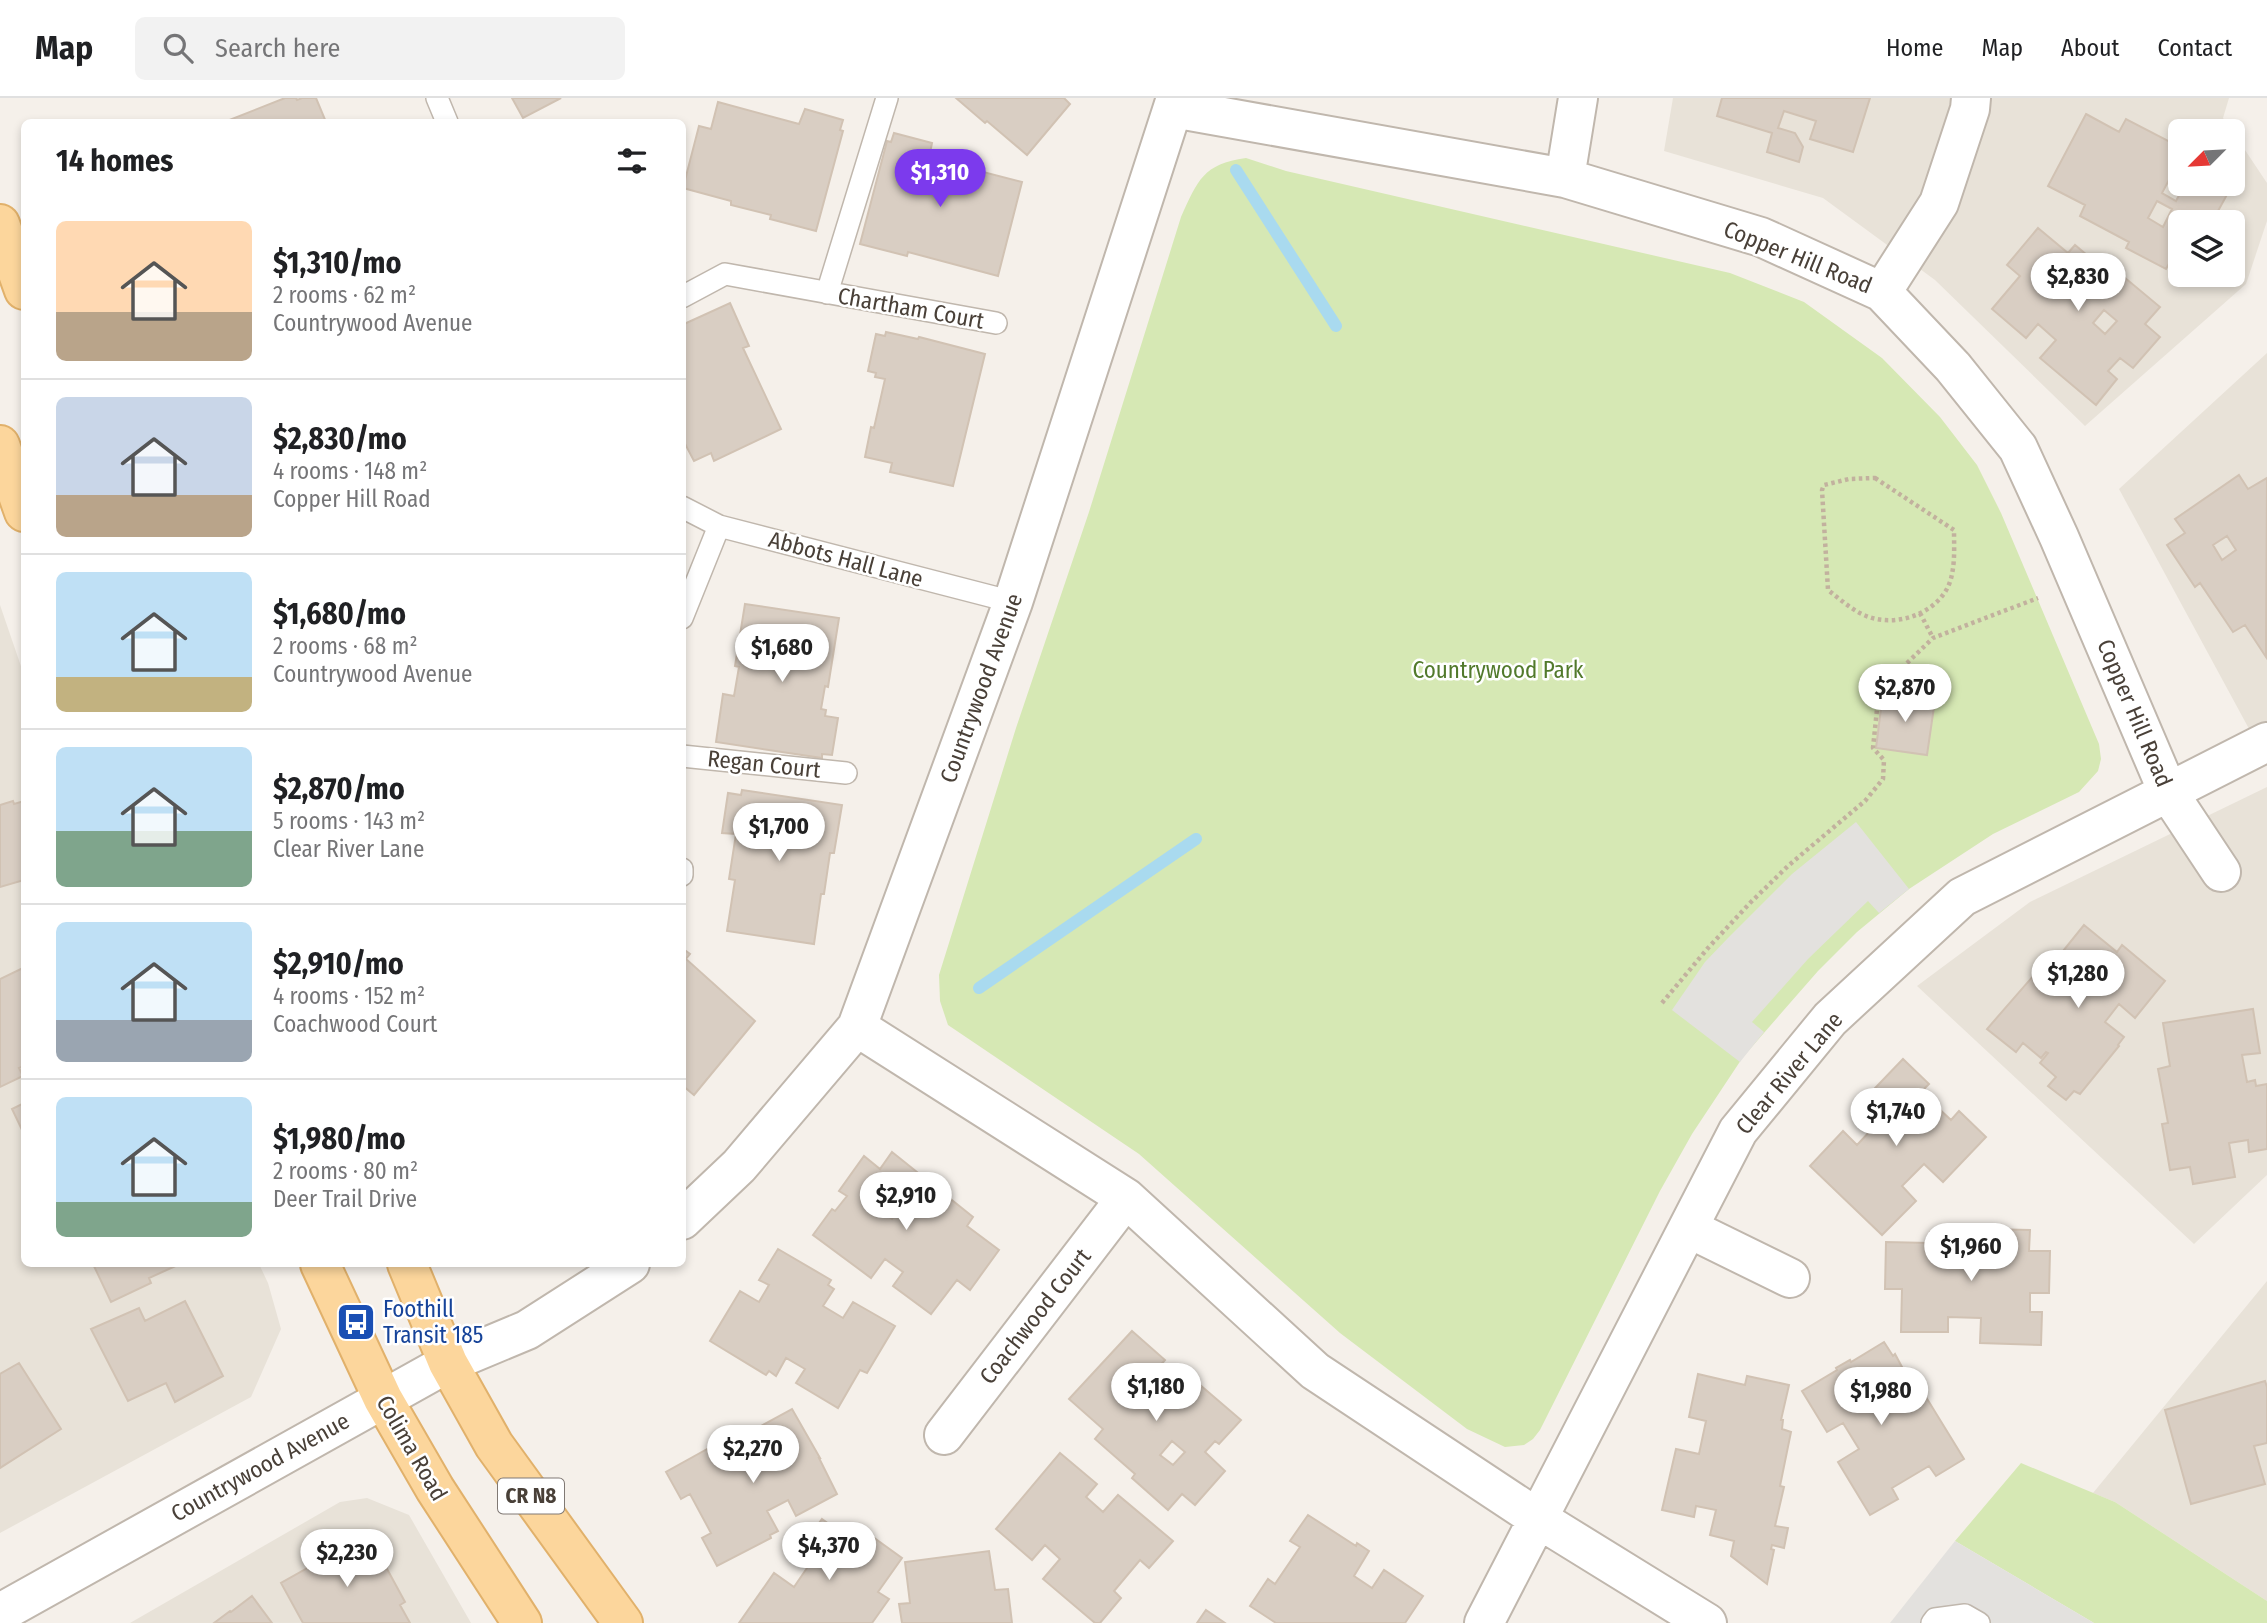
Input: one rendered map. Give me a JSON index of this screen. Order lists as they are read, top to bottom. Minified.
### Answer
{"streets":{"main road":["Colima Road","CR N8"],"street":["Copper Hill Road","Countrywood Avenue","Clear River Lane","Coachwood Court"],"lane":["Chartham Court","Abbots Hall Lane","Regan Court"]},"crossings":[["Copper Hill Road","Countrywood Avenue"],["Copper Hill Road","Clear River Lane"],["Abbots Hall Lane","Countrywood Avenue"],["Countrywood Avenue","Colima Road"],["Countrywood Avenue","CR N8"]],"parks":["Countrywood Park"],"places":{"bus stop":["Foothill Transit 185"]},"north":"bottom left","page":{"header":"Map","search":"Search here","nav":["Home","Map","About","Contact"],"heading":"14 homes","price":["$1,310","$2,830","$1,680","$2,870","$1,700","$1,280","$1,740","$2,910","$1,960","$1,180","$1,980","$2,270","$4,370","$2,230"],"list":[{"name":"$1,310/mo","note":"2 rooms · 62 m² · Countrywood Avenue"},{"name":"$2,830/mo","note":"4 rooms · 148 m² · Copper Hill Road"},{"name":"$1,680/mo","note":"2 rooms · 68 m² · Countrywood Avenue"},{"name":"$2,870/mo","note":"5 rooms · 143 m² · Clear River Lane"},{"name":"$2,910/mo","note":"4 rooms · 152 m² · Coachwood Court"},{"name":"$1,980/mo","note":"2 rooms · 80 m² · Deer Trail Drive"}]}}
